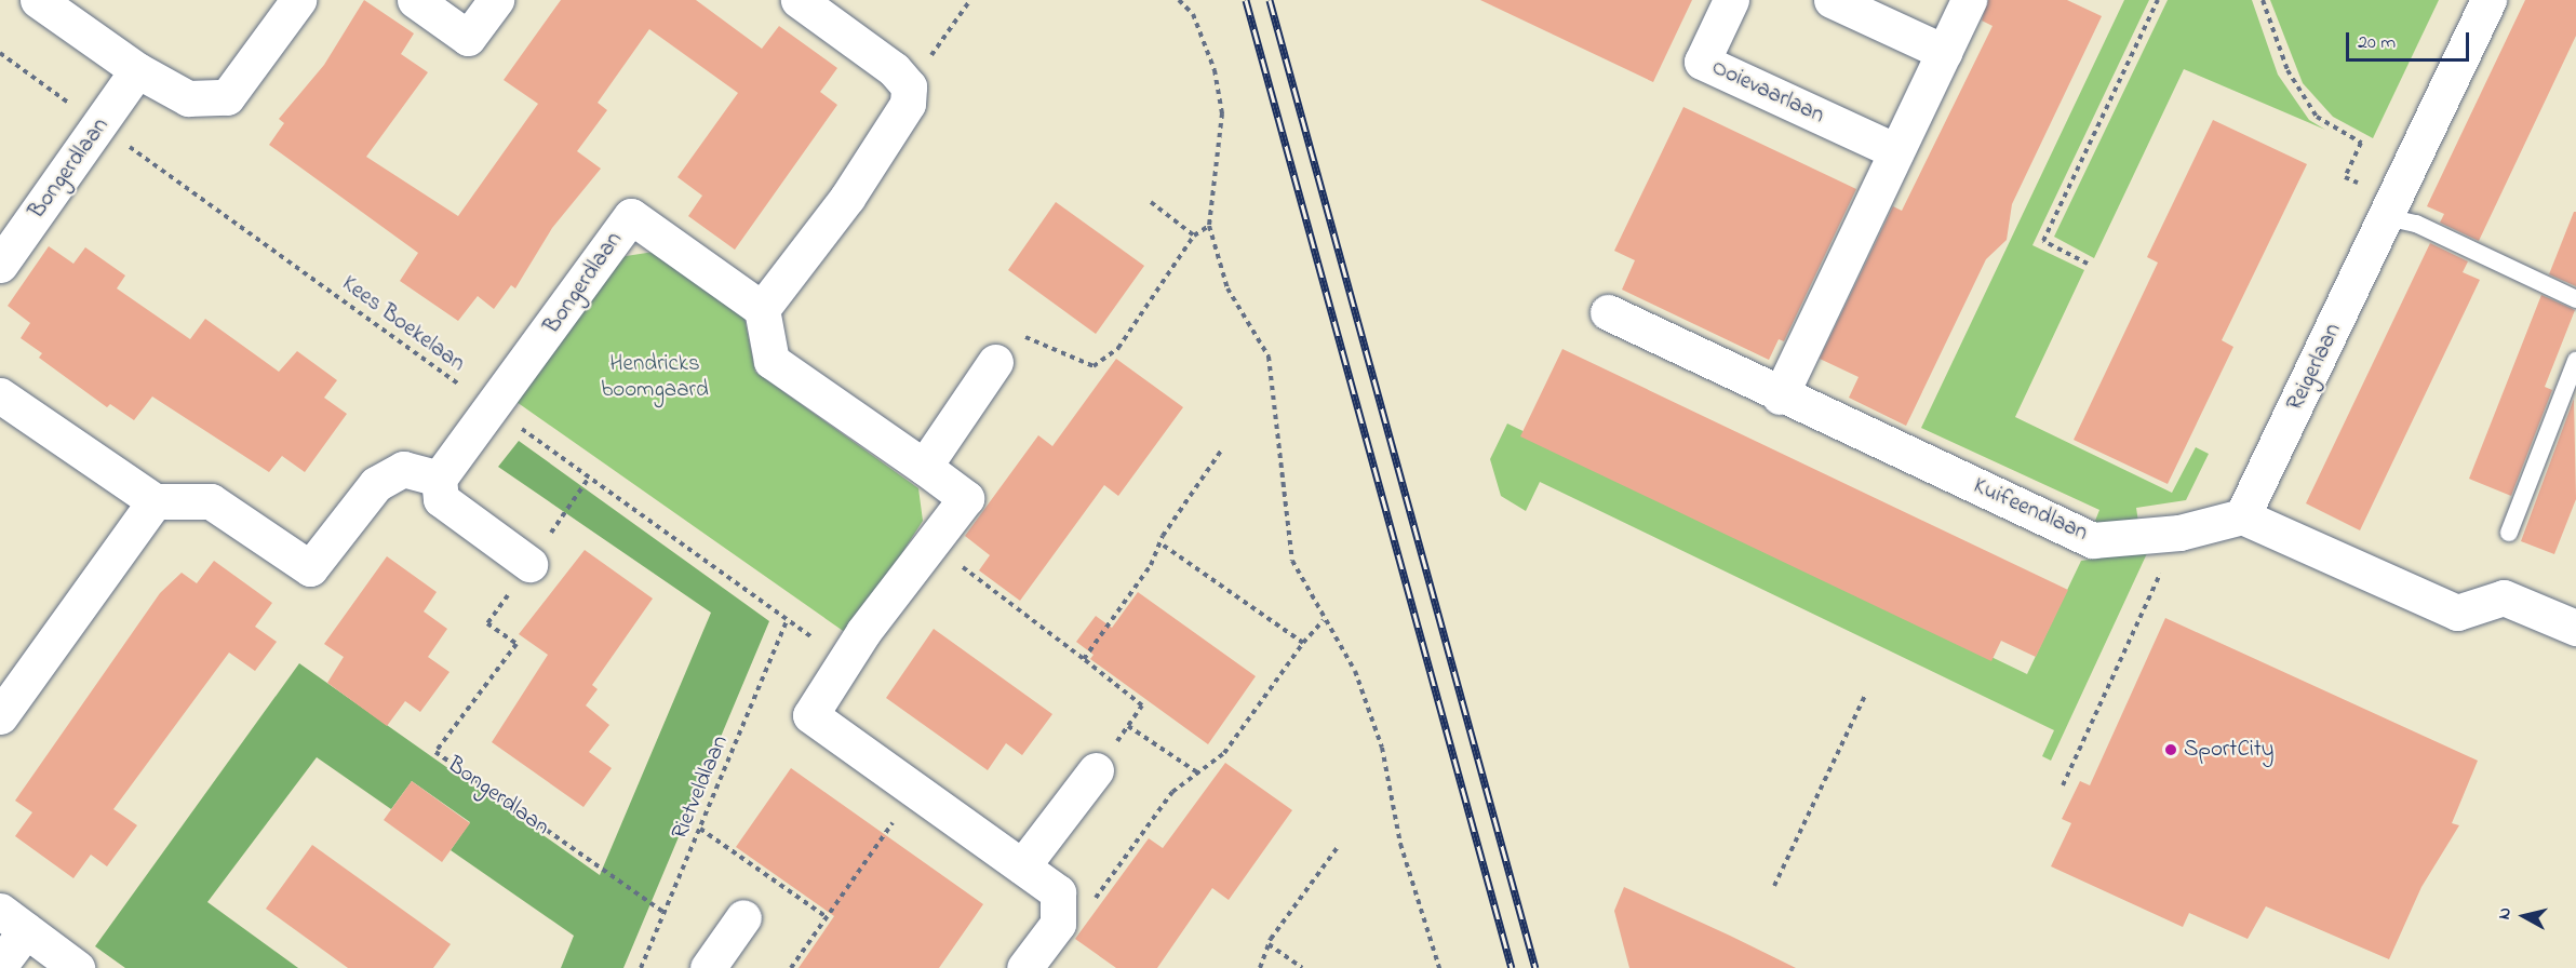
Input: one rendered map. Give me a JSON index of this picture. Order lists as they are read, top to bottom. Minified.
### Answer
{"streets":{"street":["Ooievaarlaan","Bongerdlaan","Reigerlaan","Kuifeendlaan"],"path":["Kees Boekelaan","Rietveldlaan"]},"crossings":[["Bongerdlaan","Kees Boekelaan"],["Bongerdlaan","Rietveldlaan"],["Kees Boekelaan","Rietveldlaan"],["Reigerlaan","Kuifeendlaan"]],"parks":["Hendricks boomgaard"],"places":["SportCity"],"scale_bar":"20 m","north":"left"}
